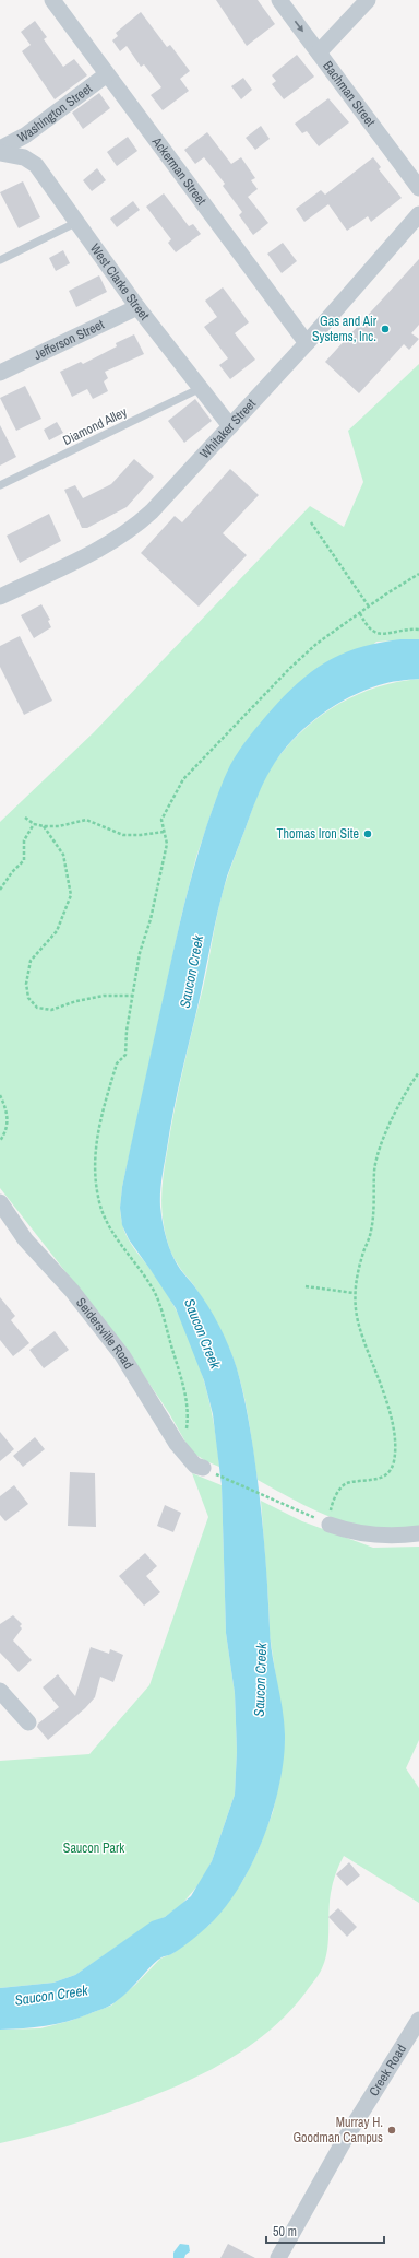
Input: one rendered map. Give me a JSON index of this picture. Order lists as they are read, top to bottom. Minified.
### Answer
{"streets":{"street":["Bachman Street","Washington Street","Ackerman Street","West Clarke Street","Jefferson Street","Whitaker Street","Seidersville Road","Creek Road"],"lane":["Diamond Alley"]},"crossings":[["Washington Street","Ackerman Street"],["Ackerman Street","Whitaker Street"],["West Clarke Street","Jefferson Street"],["West Clarke Street","Diamond Alley"],["West Clarke Street","Whitaker Street"]],"water":["Saucon Creek"],"parks":["Saucon Park"],"places":["Gas and Air Systems, Inc.","Thomas Iron Site","Murray H. Goodman Campus"],"scale_bar":"50 m"}
